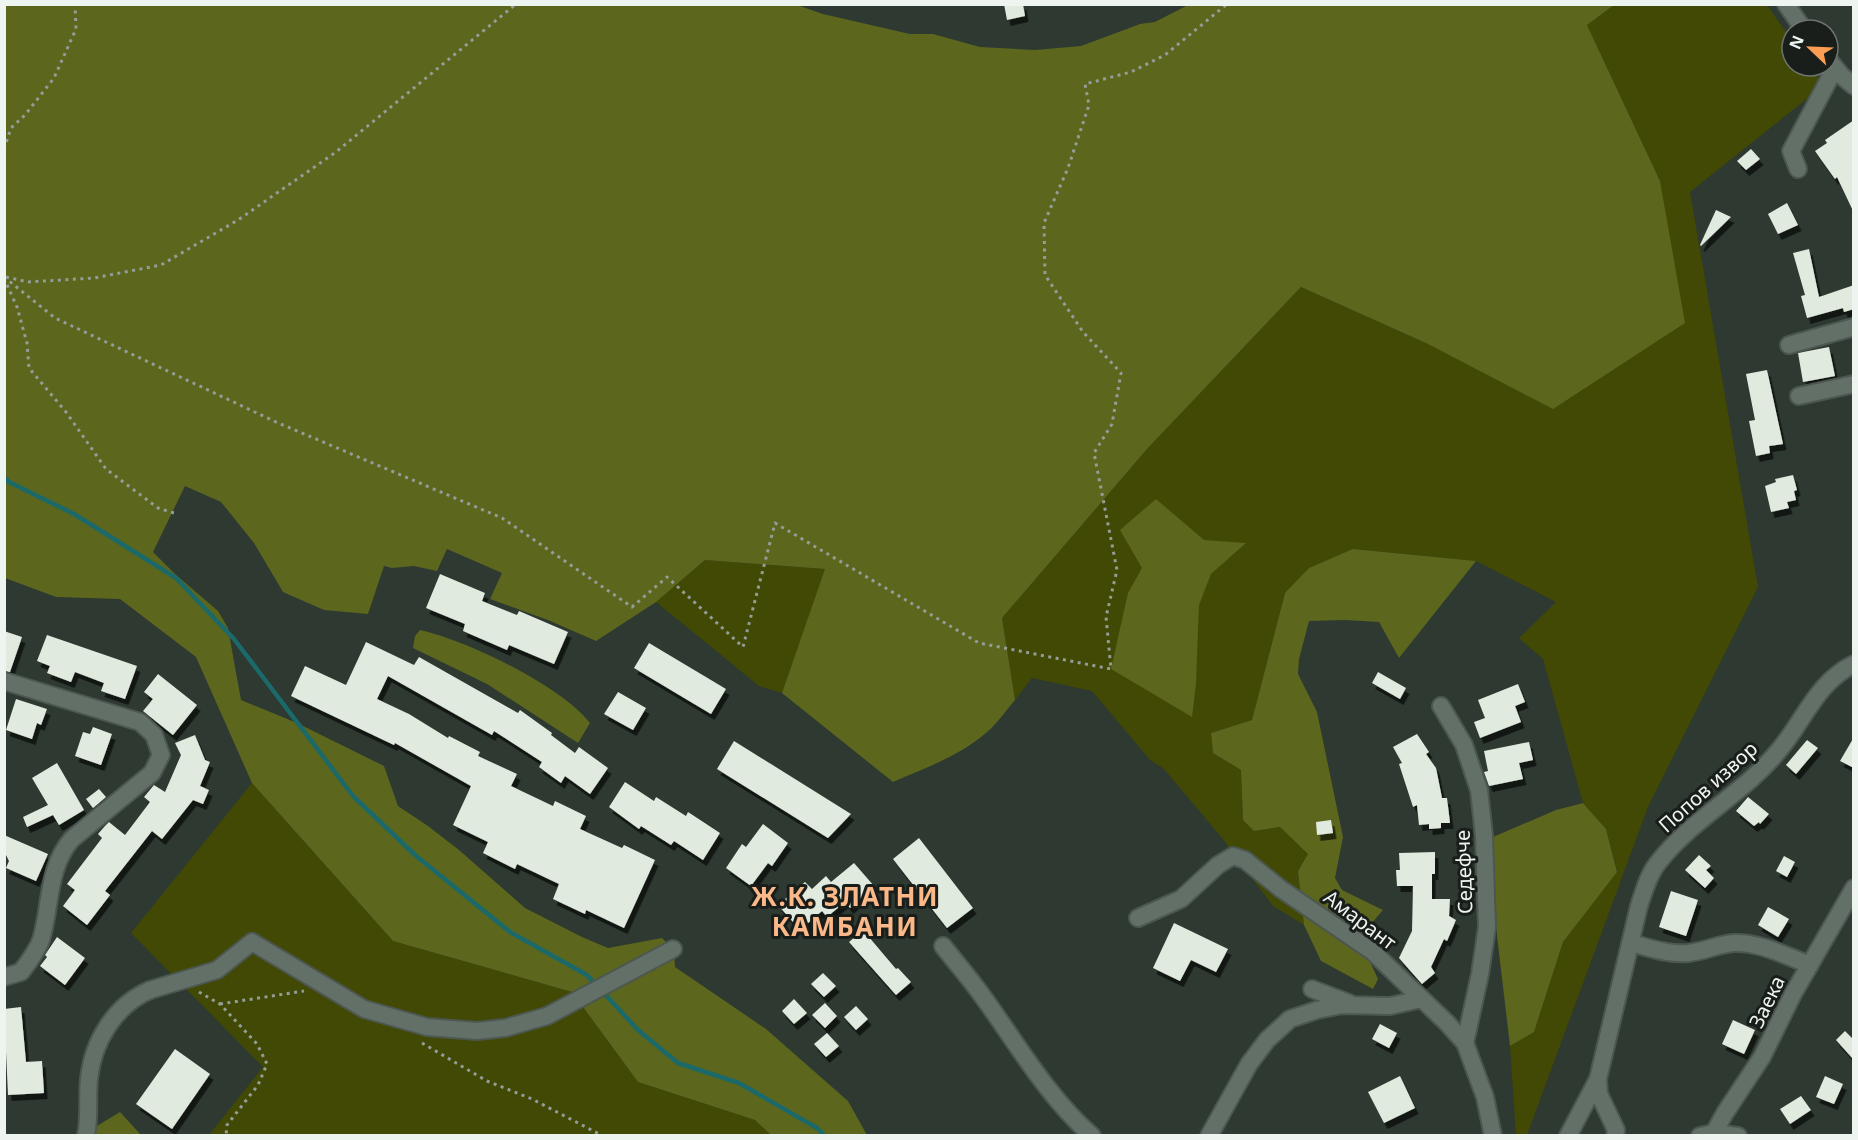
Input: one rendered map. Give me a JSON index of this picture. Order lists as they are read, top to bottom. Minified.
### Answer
{"streets":{"street":["Попов извор","Седефче","Амарант","Заека"]},"crossings":[["Седефче","Амарант"]],"districts":["Ж.К. ЗЛАТНИ КАМБАНИ"],"north":"top left"}
